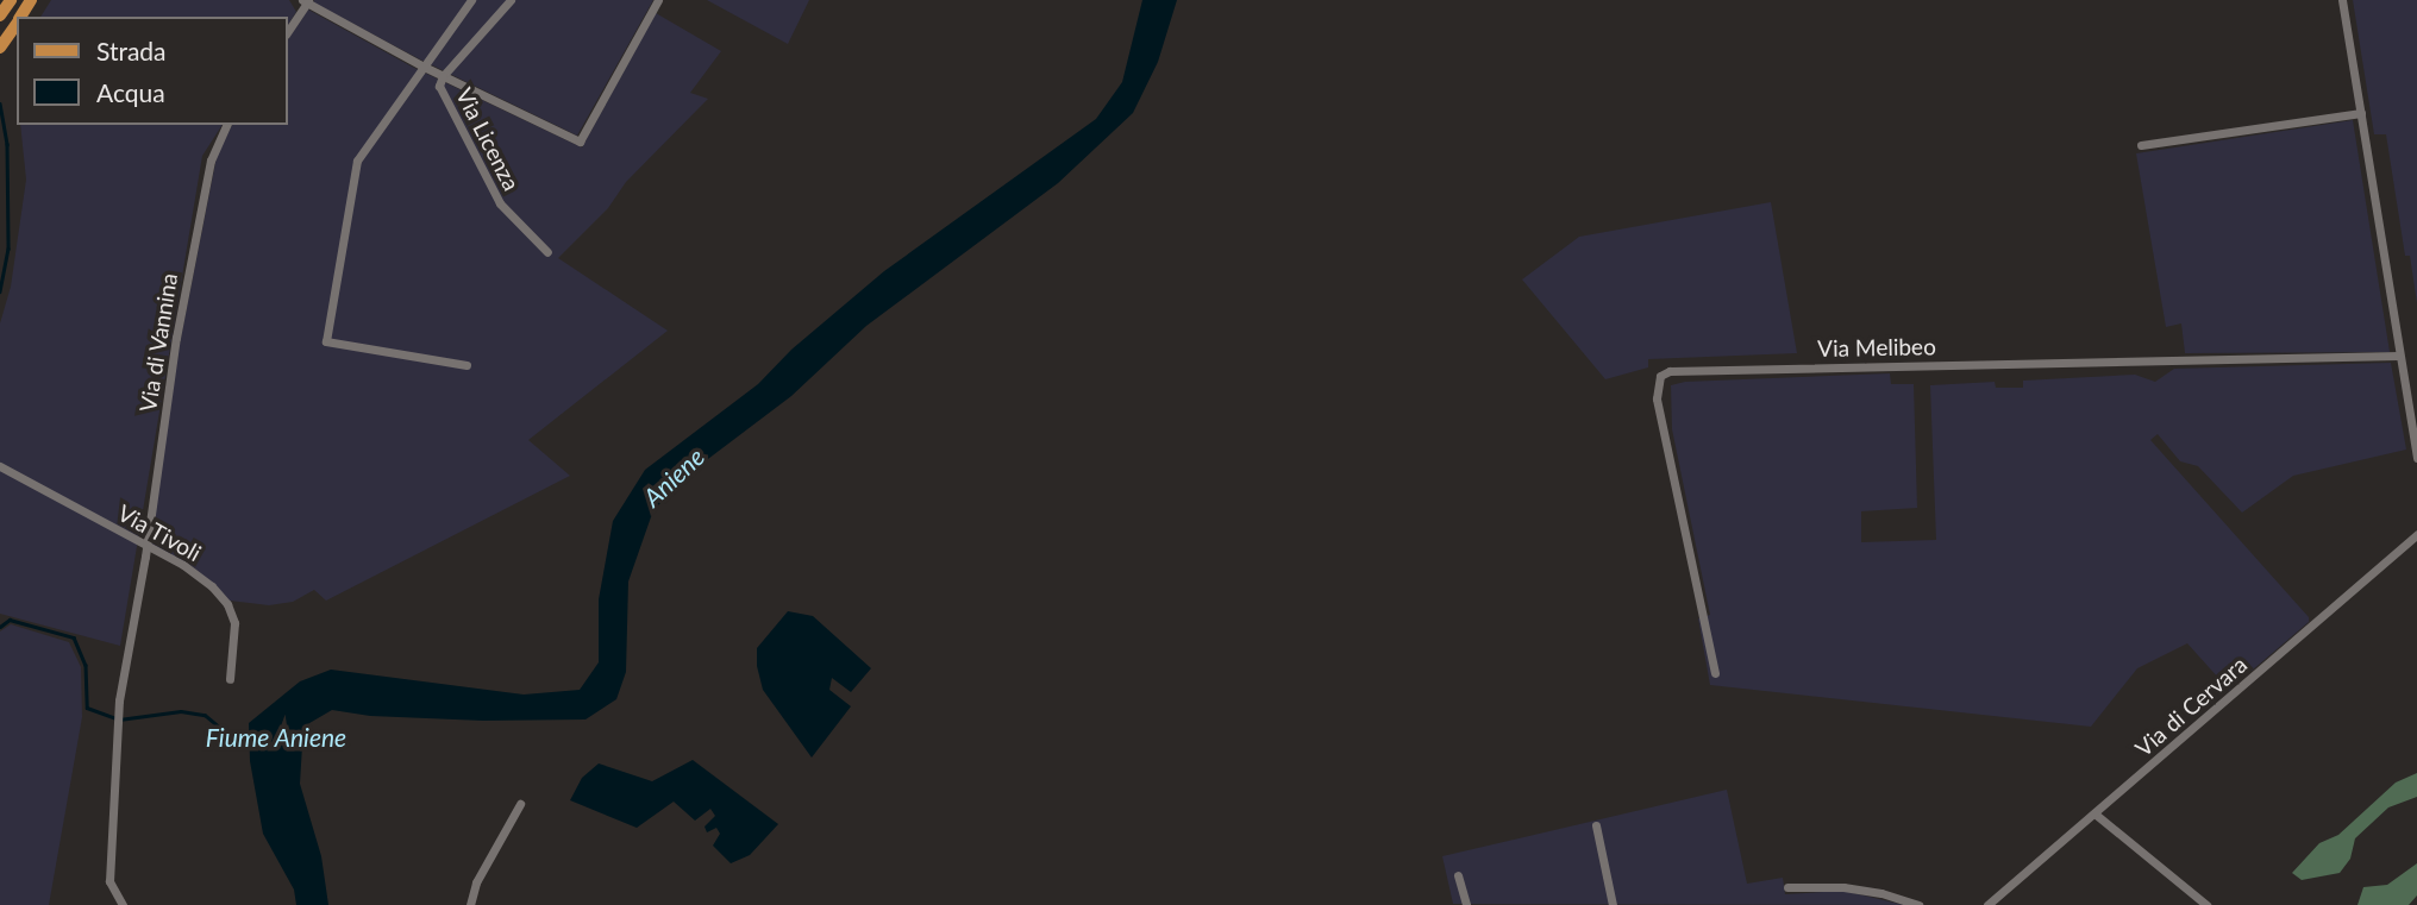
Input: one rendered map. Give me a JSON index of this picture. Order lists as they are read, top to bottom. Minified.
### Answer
{"streets":{"street":["Via Licenza","Via di Vannina","Via Melibeo","Via Tivoli","Via di Cervara"]},"crossings":[["Via di Vannina","Via Tivoli"]],"water":["Aniene","Fiume Aniene"],"legend":["Strada","Acqua"]}
